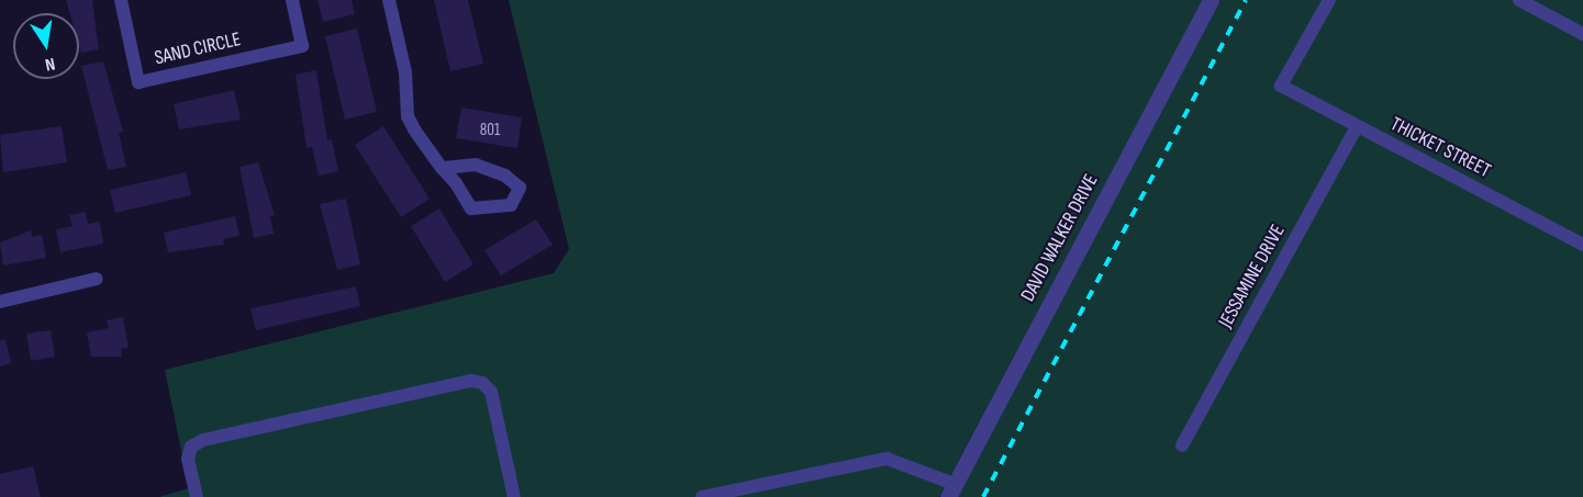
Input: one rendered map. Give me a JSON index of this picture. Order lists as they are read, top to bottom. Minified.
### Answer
{"streets":{"street":["SAND CIRCLE","THICKET STREET","DAVID WALKER DRIVE","JESSAMINE DRIVE"]},"crossings":[["THICKET STREET","JESSAMINE DRIVE"]],"house_numbers":["801"],"north":"bottom"}
